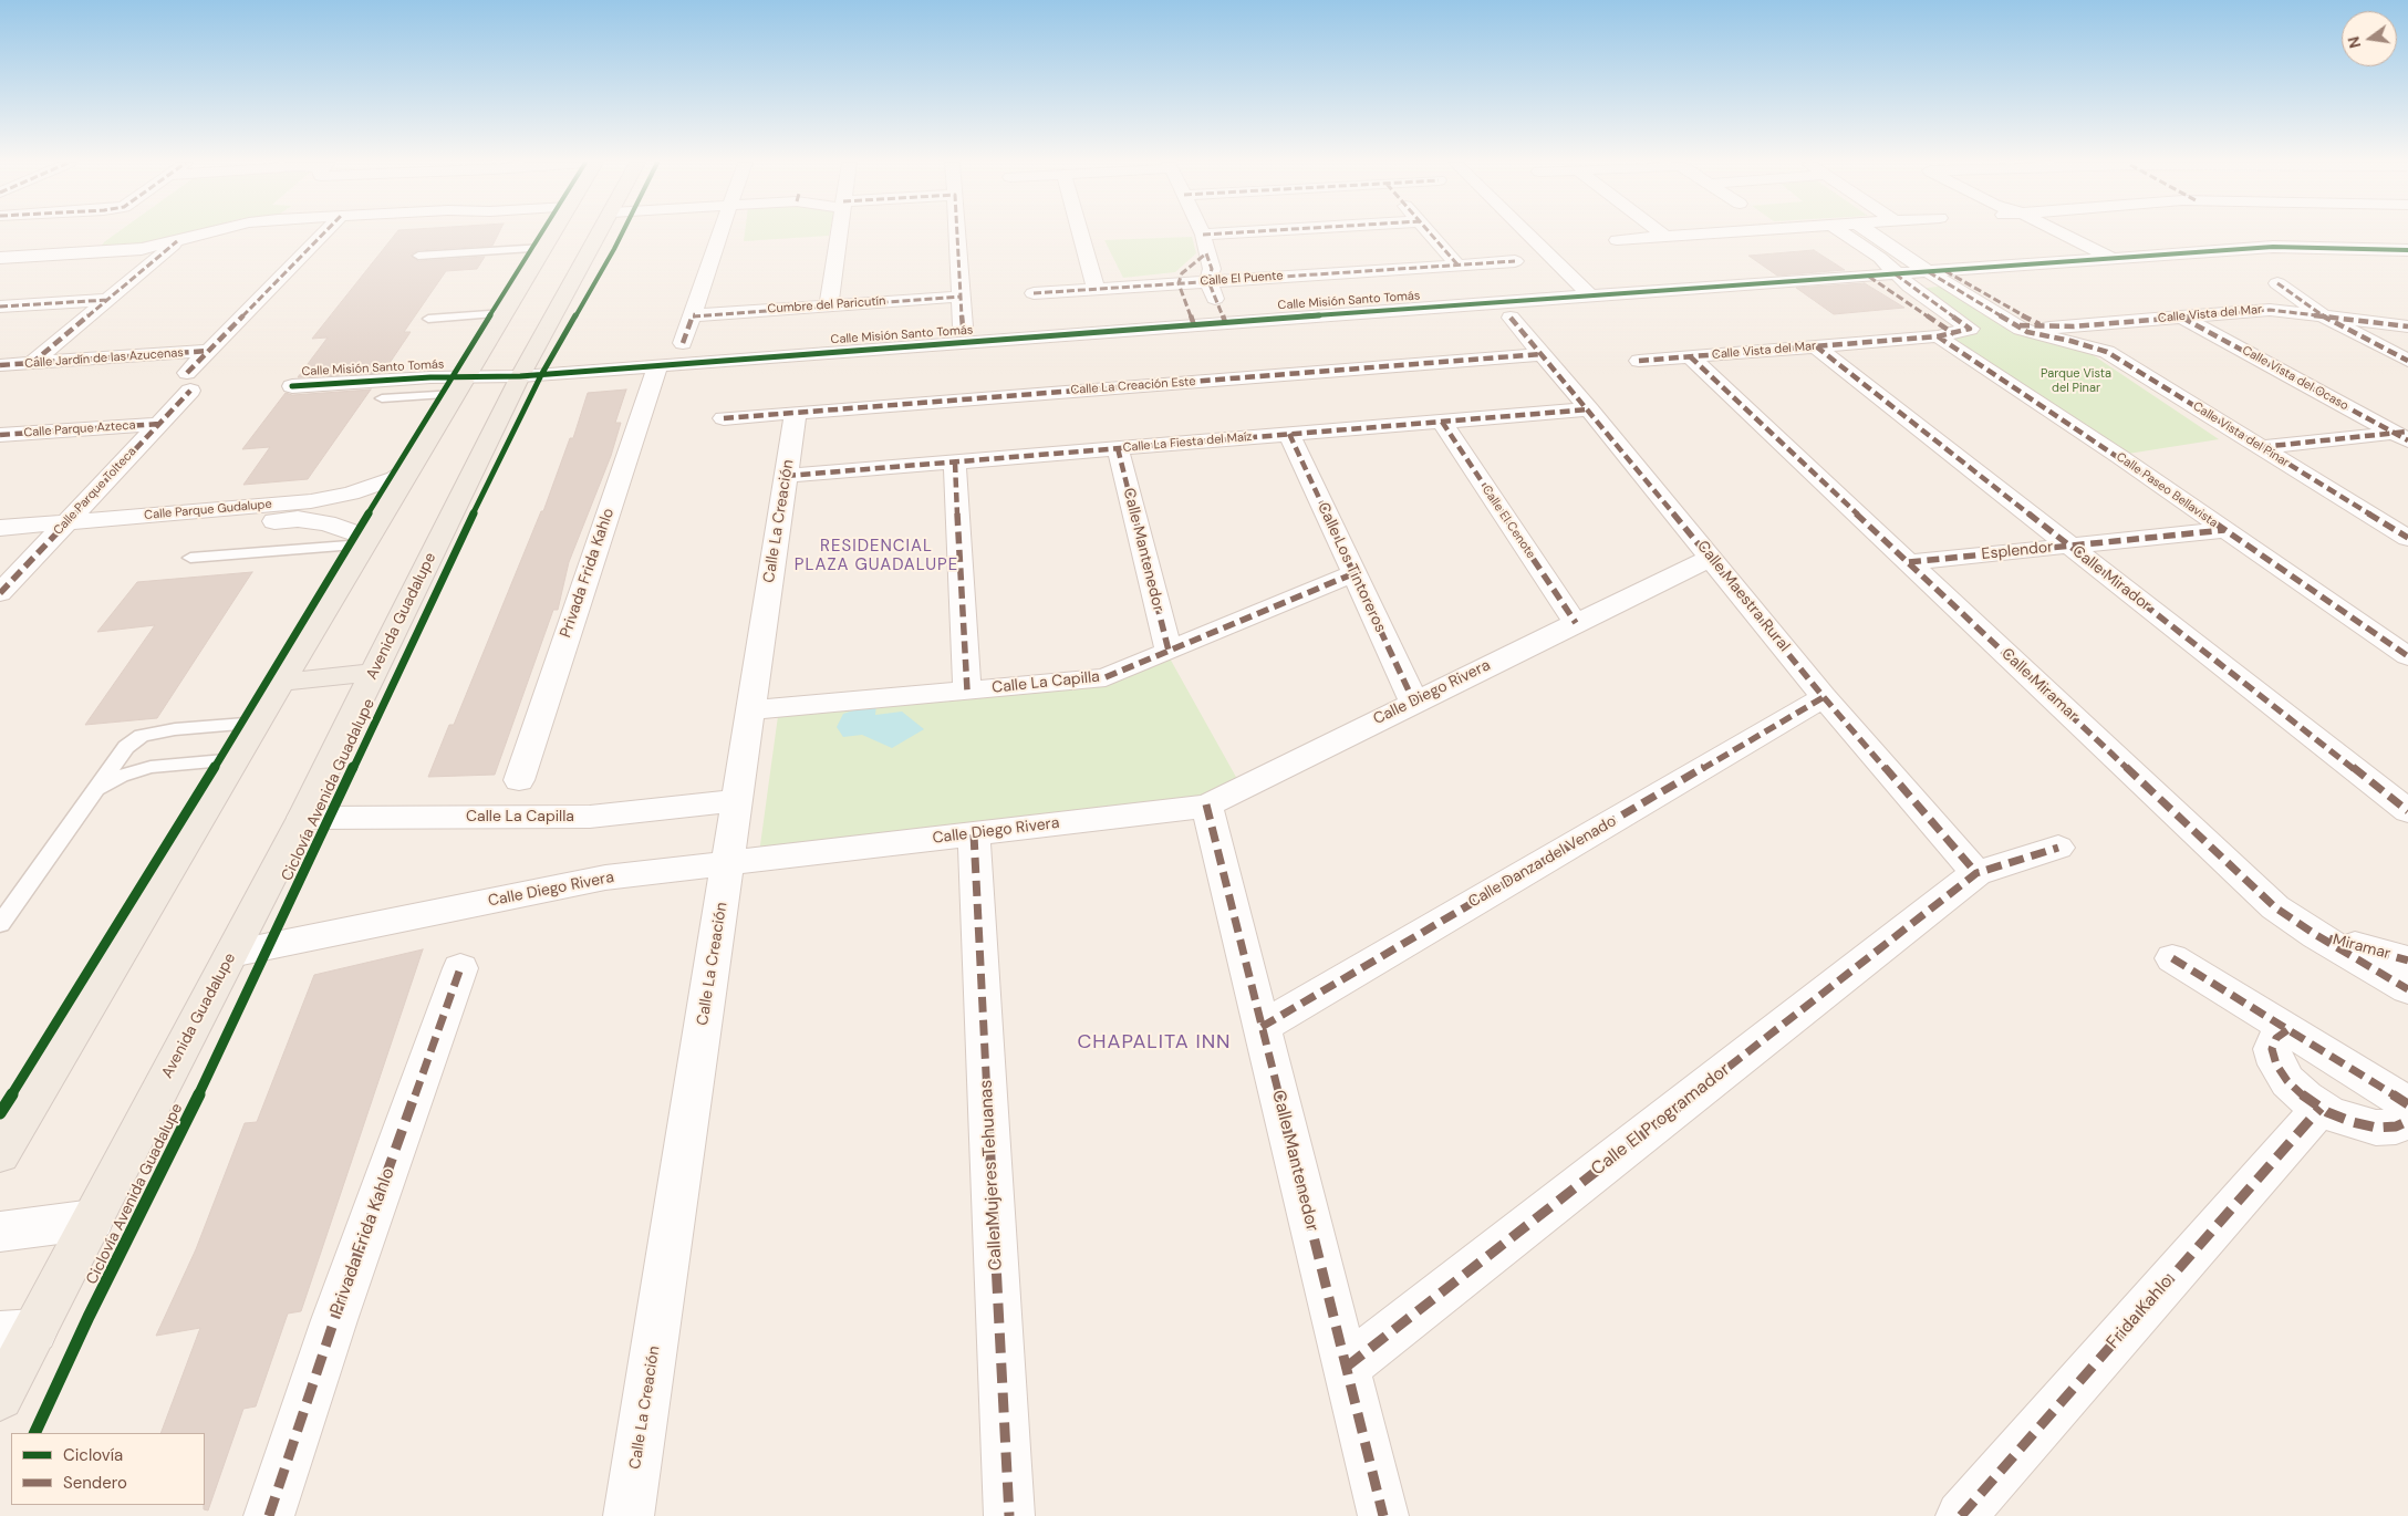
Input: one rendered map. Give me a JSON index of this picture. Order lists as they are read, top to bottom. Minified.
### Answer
{"streets":{"main road":["Avenida Guadalupe"],"street":["Calle El Puente","Calle Misión Santo Tomás","Cumbre del Paricutín","Calle Vista del Mar","Calle Jardín de las Azucenas","Calle Vista del Ocaso","Calle La Creación Este","Calle Parque Azteca","Calle Vista del Pinar","Calle La Fiesta del Maíz","Calle Paseo Bellavista","Calle Parque Tolteca","Calle Parque Gudalupe","Calle La Creación","Calle El Cenote","Calle Mantenedor","Esplendor","Calle Los Tintoreros","Privada Frida Kahlo","Calle Mirador","Calle Maestra Rural","Calle La Capilla","Calle Miramar","Calle Diego Rivera","Calle Danza del Venado","Miramar","Calle El Programador","Calle Mujeres Tehuanas","Frida Kahlo"],"cycle path":["Ciclovía Avenida Guadalupe"]},"crossings":[["Calle Misión Santo Tomás","Calle Vista del Pinar"],["Calle Misión Santo Tomás","Calle Paseo Bellavista"],["Calle Misión Santo Tomás","Privada Frida Kahlo"],["Calle Misión Santo Tomás","Avenida Guadalupe"],["Calle Vista del Mar","Calle Vista del Ocaso"],["Calle Vista del Mar","Calle Vista del Pinar"],["Calle Vista del Mar","Calle Paseo Bellavista"],["Calle Vista del Mar","Calle Mirador"],["Calle Vista del Mar","Calle Miramar"],["Calle Jardín de las Azucenas","Calle Parque Tolteca"],["Calle La Creación Este","Calle La Creación"],["Calle La Creación Este","Calle Maestra Rural"],["Calle Parque Azteca","Calle Parque Tolteca"],["Calle La Fiesta del Maíz","Calle La Creación"],["Calle La Fiesta del Maíz","Calle El Cenote"],["Calle La Fiesta del Maíz","Calle Mantenedor"],["Calle La Fiesta del Maíz","Calle Los Tintoreros"],["Calle La Fiesta del Maíz","Calle Maestra Rural"],["Calle Paseo Bellavista","Esplendor"],["Calle Parque Tolteca","Calle Parque Gudalupe"],["Calle La Creación","Calle La Capilla"],["Calle La Creación","Calle Diego Rivera"],["Calle El Cenote","Calle Diego Rivera"],["Calle Mantenedor","Calle La Capilla"],["Calle Mantenedor","Calle Diego Rivera"],["Calle Mantenedor","Calle Danza del Venado"],["Calle Mantenedor","Calle El Programador"],["Esplendor","Calle Mirador"],["Esplendor","Calle Miramar"],["Calle Los Tintoreros","Calle La Capilla"],["Calle Los Tintoreros","Calle Diego Rivera"],["Calle Maestra Rural","Calle Diego Rivera"],["Calle Maestra Rural","Calle Danza del Venado"],["Calle Maestra Rural","Calle El Programador"],["Avenida Guadalupe","Calle La Capilla"],["Avenida Guadalupe","Calle Diego Rivera"],["Calle Miramar","Miramar"],["Calle Diego Rivera","Calle Mujeres Tehuanas"]],"districts":["RESIDENCIAL PLAZA GUADALUPE","CHAPALITA INN"],"parks":["Parque Vista del Pinar"],"legend":["Ciclovía","Sendero"],"north":"left"}
